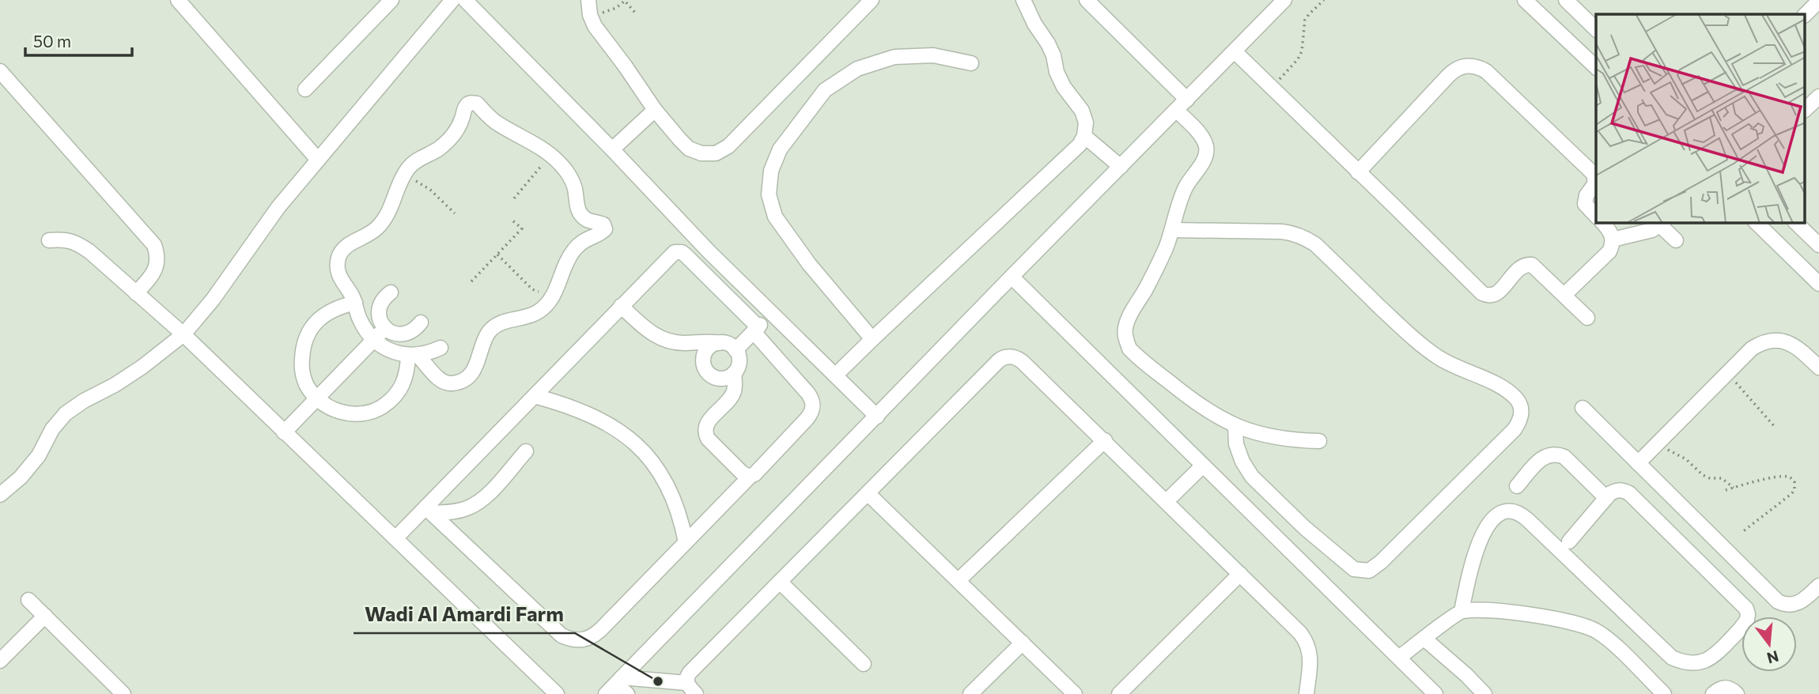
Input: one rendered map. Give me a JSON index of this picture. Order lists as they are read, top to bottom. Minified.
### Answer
{"places":["Wadi Al Amardi Farm"],"scale_bar":"50 m","north":"bottom"}
